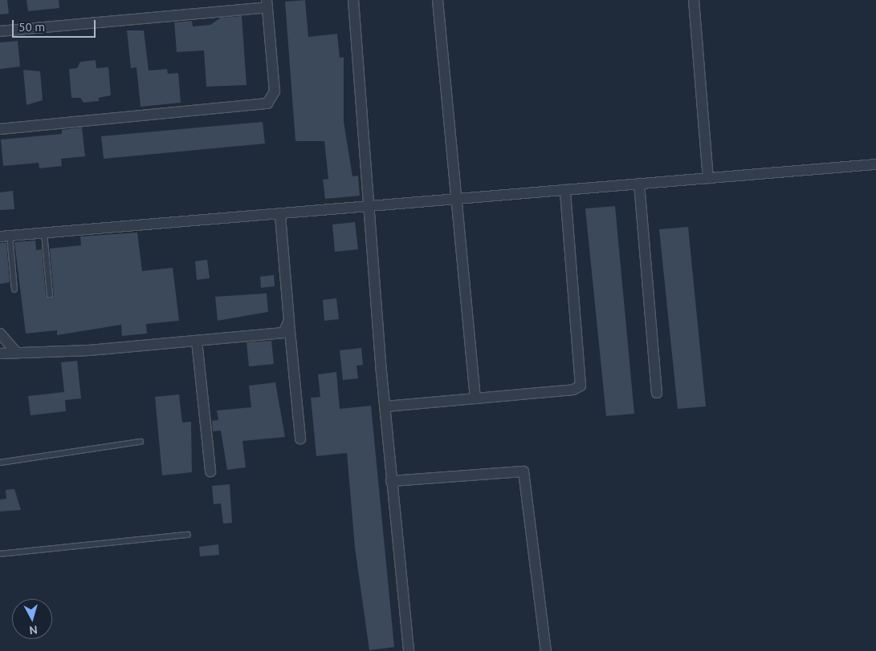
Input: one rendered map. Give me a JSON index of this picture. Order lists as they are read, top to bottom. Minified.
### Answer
{"scale_bar":"50 m","north":"bottom"}
